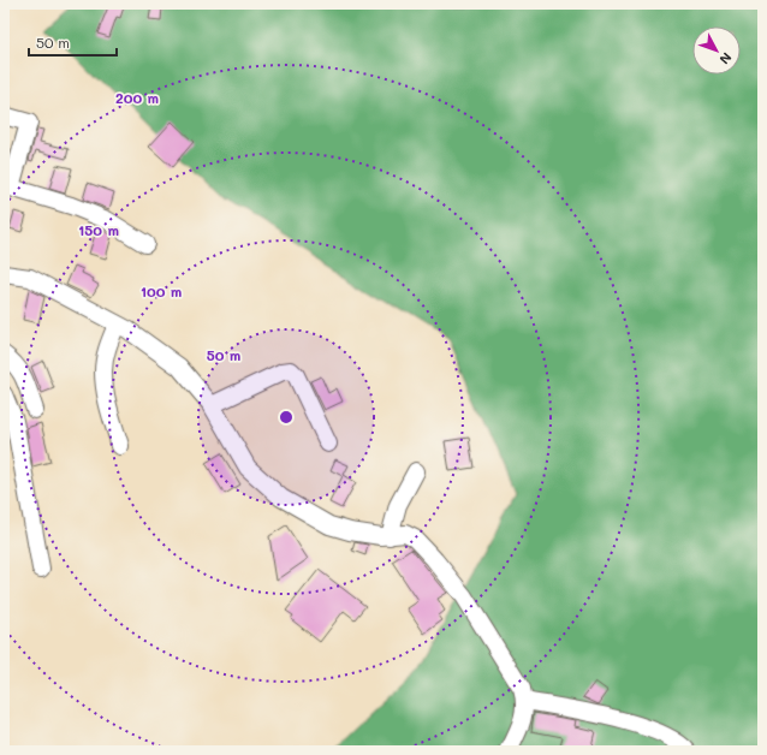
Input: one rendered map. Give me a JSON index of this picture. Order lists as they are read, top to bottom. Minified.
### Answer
{"scale_bar":"50 m","north":"bottom right","rings":["200 m","150 m","100 m","50 m"]}
